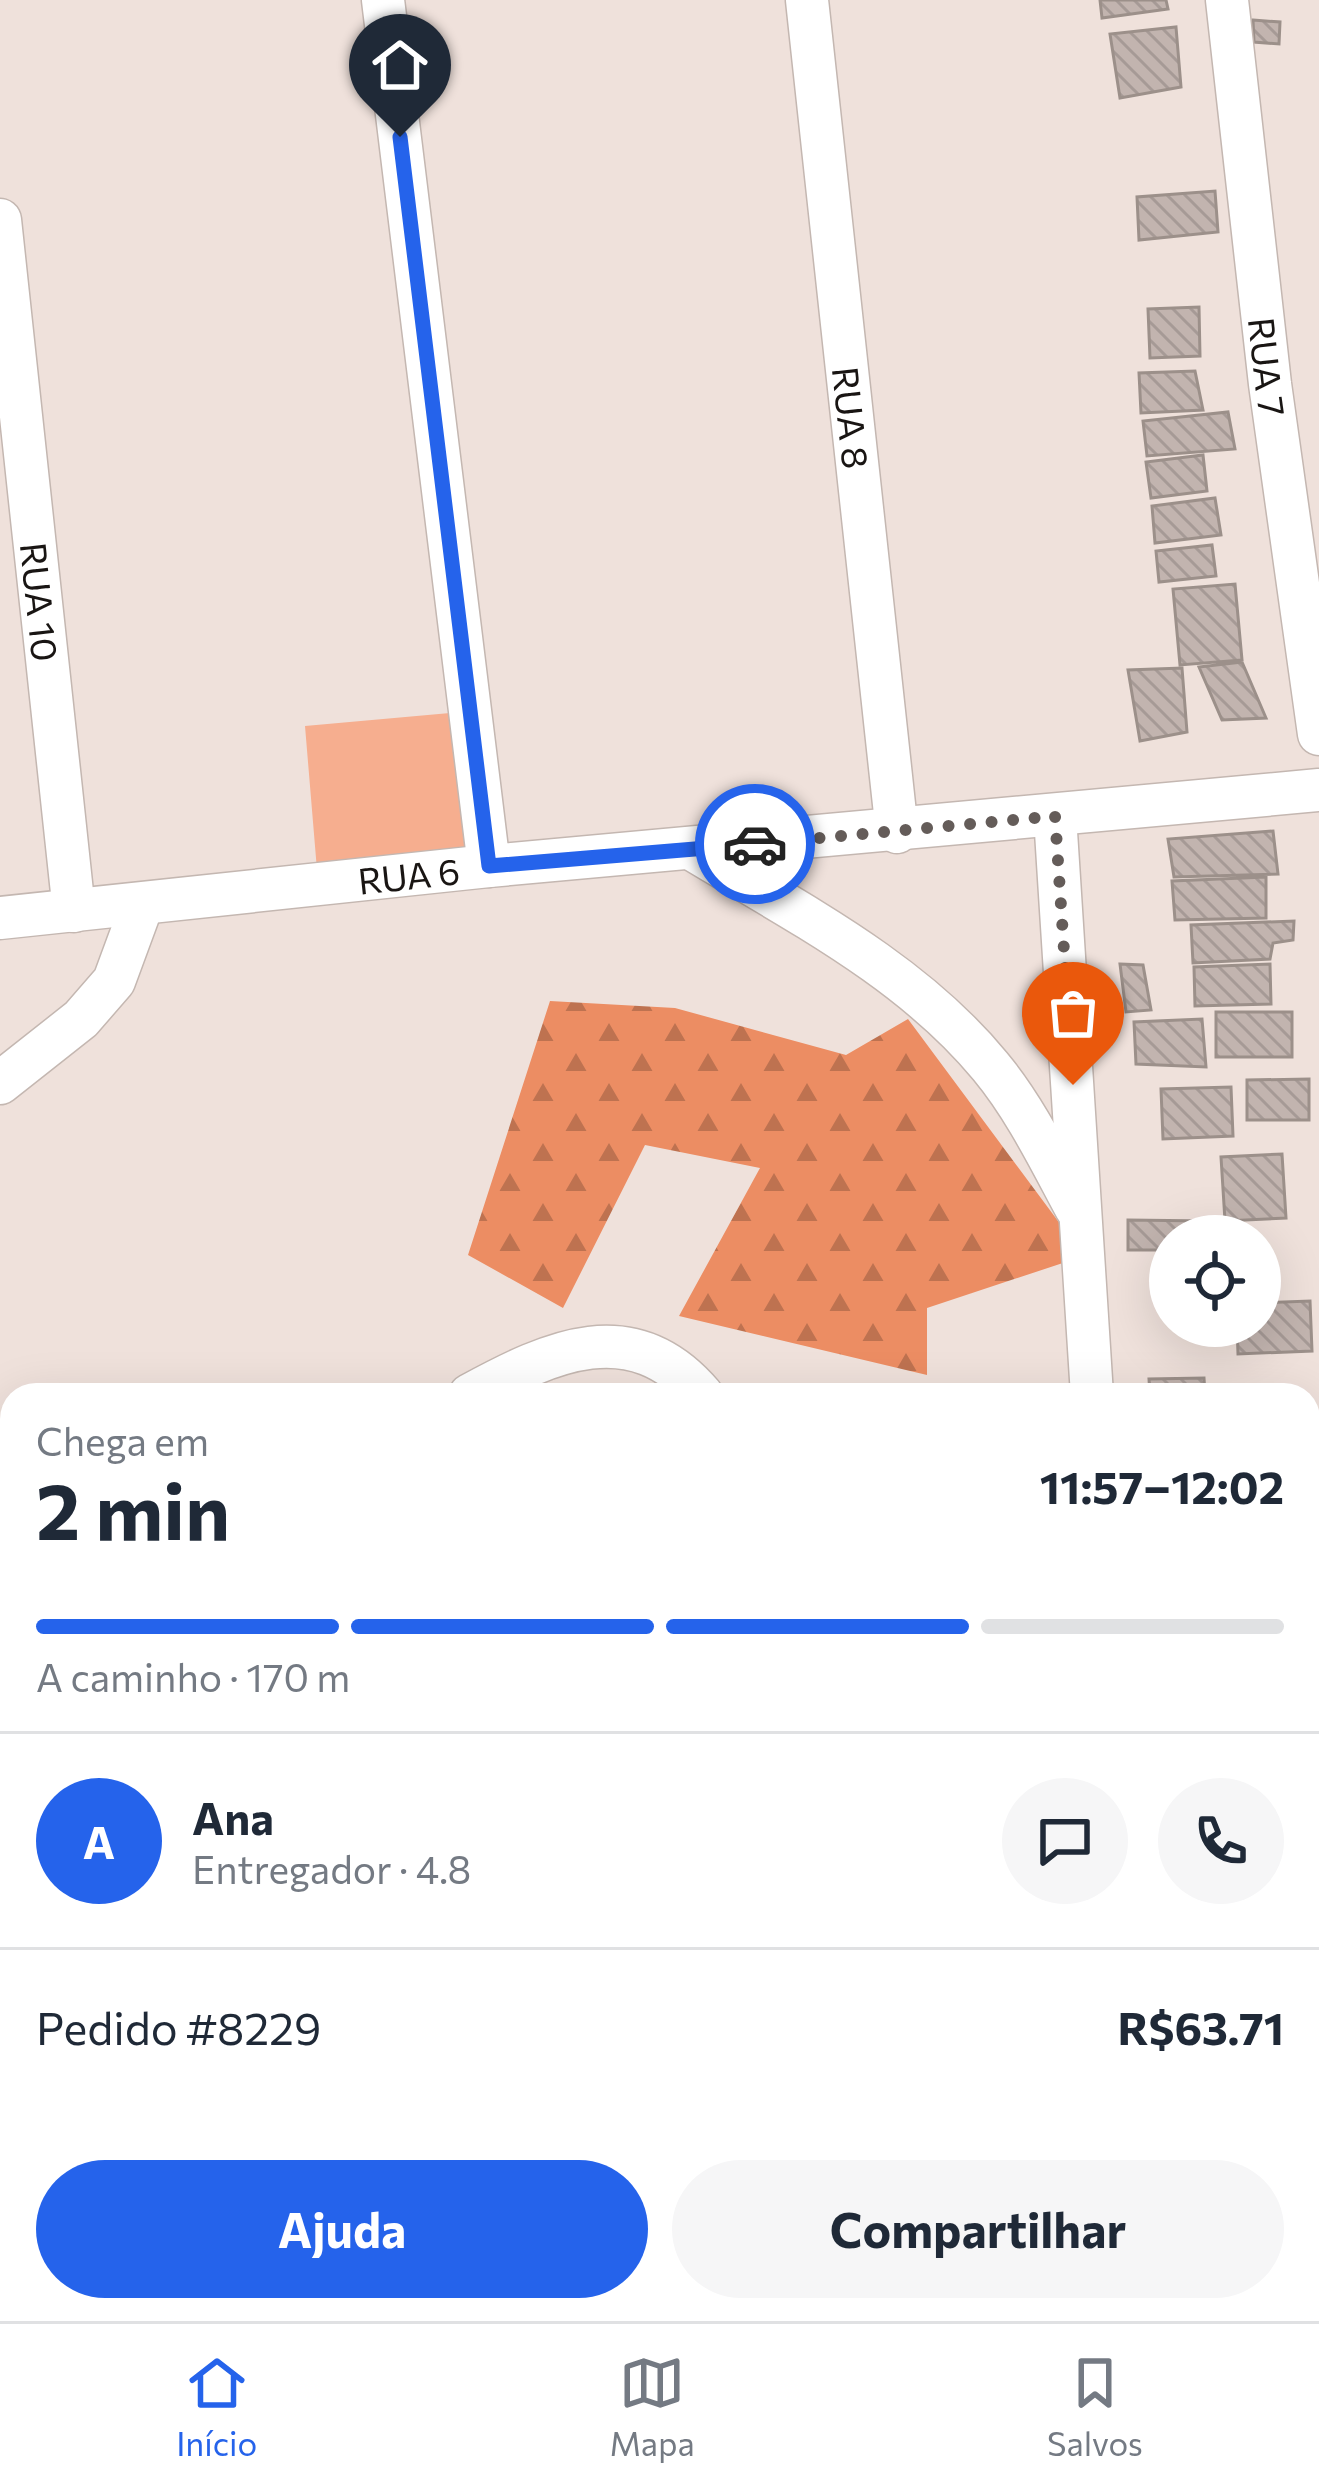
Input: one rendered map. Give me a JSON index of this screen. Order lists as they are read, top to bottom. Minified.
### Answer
{"streets":{"street":["RUA 7","RUA 8","RUA 10","RUA 6"]},"crossings":[["RUA 8","RUA 6"],["RUA 10","RUA 6"]],"page":{"heading":["2 min","Chega em","11:57–12:02"],"panel":["Ana","Entregador · 4.8","Pedido #8229","R$63.71"],"bar":"A caminho · 170 m","round":"A","buttons":["Ajuda","Compartilhar"],"tabs":["Início","Mapa","Salvos"]}}
